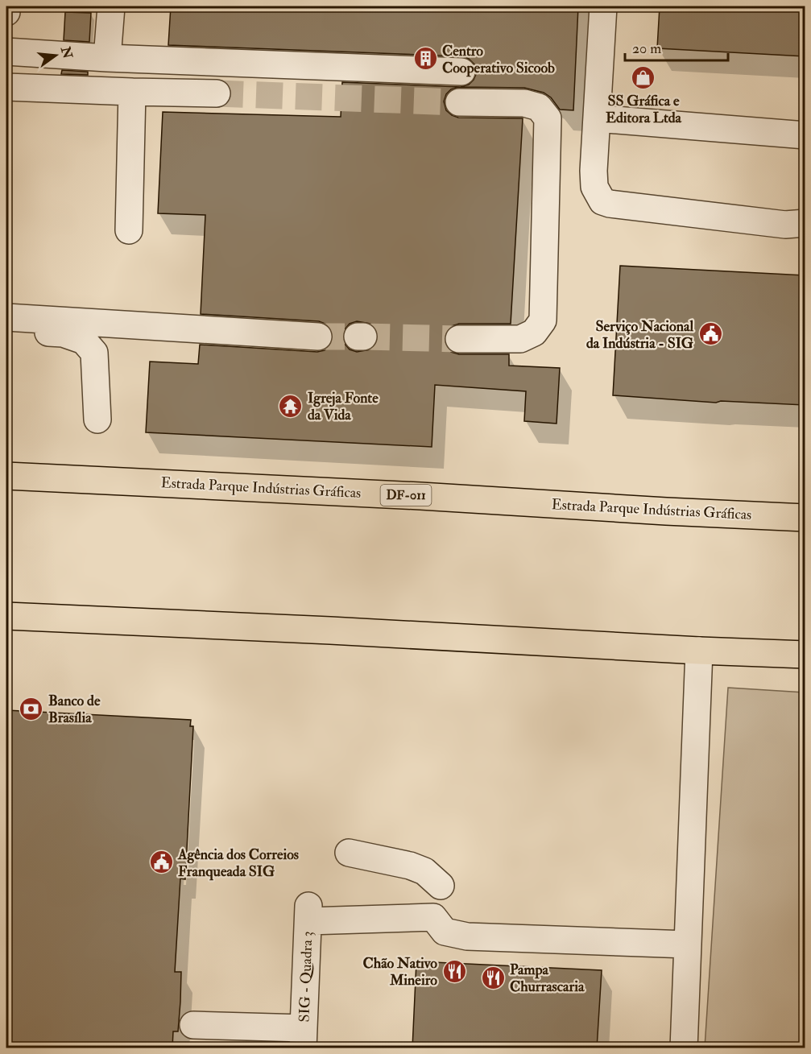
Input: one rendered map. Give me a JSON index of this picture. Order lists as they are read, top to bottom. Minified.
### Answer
{"streets":{"main road":["Estrada Parque Indústrias Gráficas","DF-011"],"street":["SIG - Quadra 3"]},"places":{"building":["Centro Cooperativo Sicoob"],"shop":["SS Gráfica e Editora Ltda"],"public building":["Serviço Nacional da Indústria - SIG","Agência dos Correios Franqueada SIG"],"temple":["Igreja Fonte da Vida"],"bank":["Banco de Brasília"],"restaurant":["Chão Nativo Mineiro","Pampa Churrascaria"]},"scale_bar":"20 m","north":"right"}
